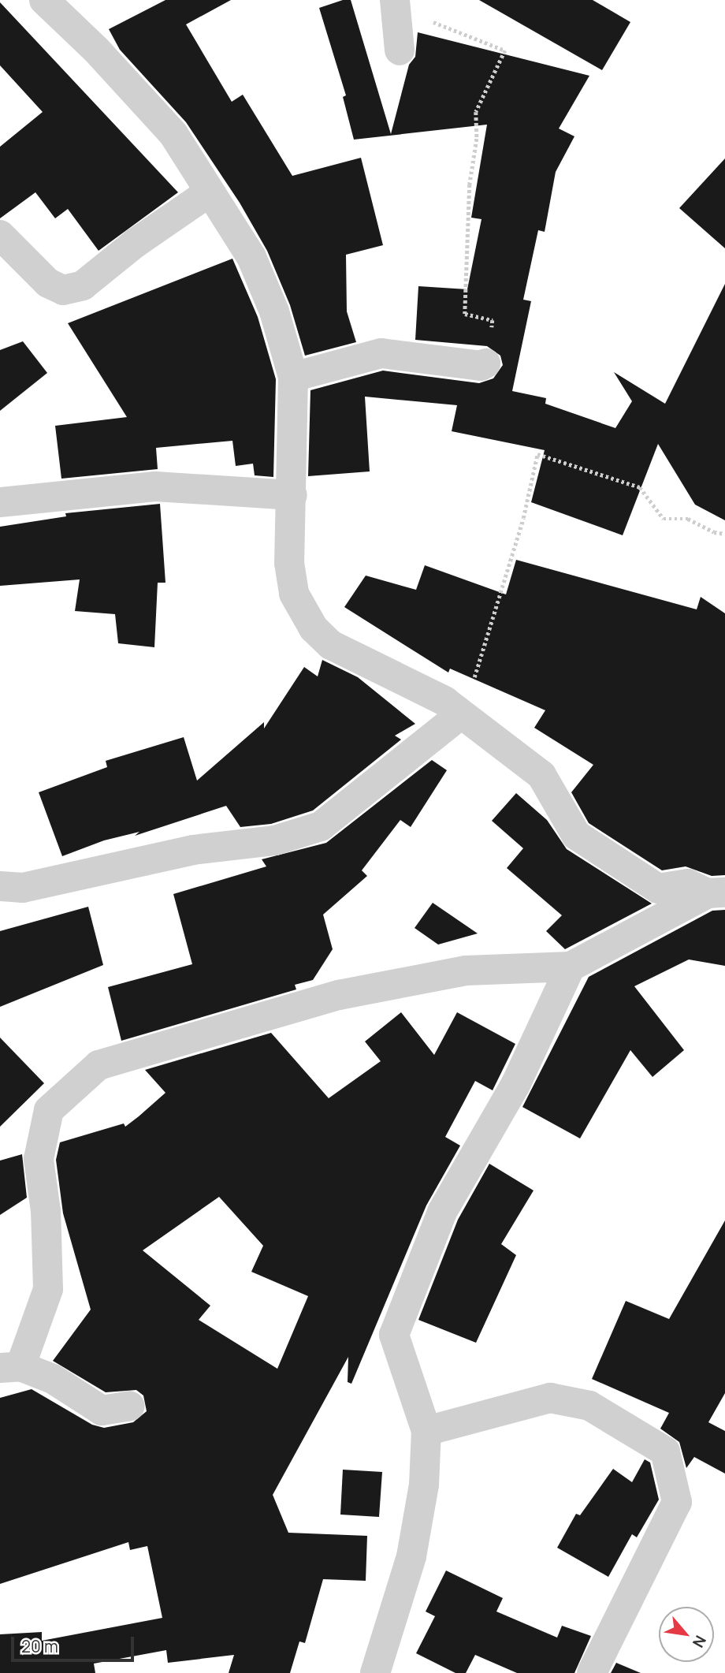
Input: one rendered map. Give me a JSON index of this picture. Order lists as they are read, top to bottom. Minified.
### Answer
{"scale_bar":"20 m","north":"bottom right"}
